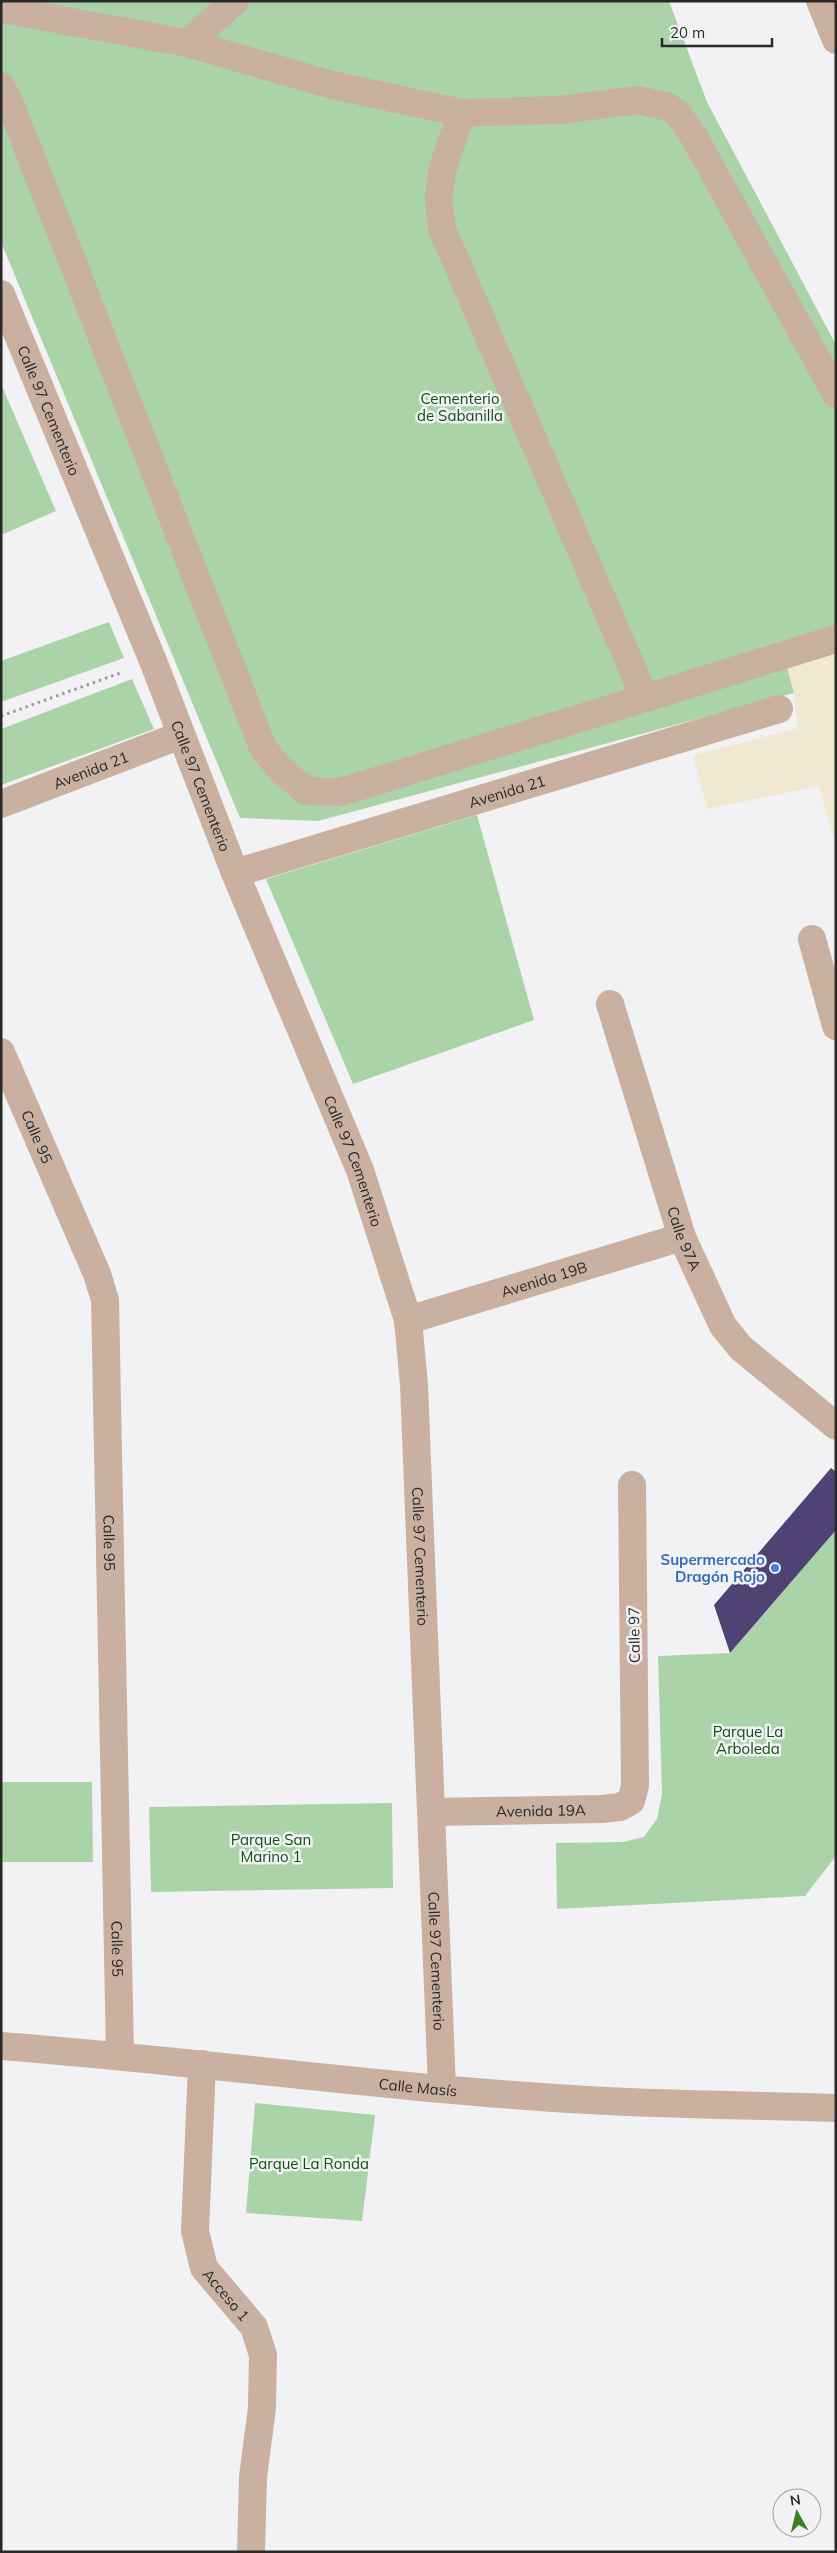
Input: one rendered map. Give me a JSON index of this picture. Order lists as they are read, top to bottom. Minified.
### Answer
{"streets":{"street":["Calle 97 Cementerio","Avenida 21","Calle 95","Calle 97A","Avenida 19B","Calle 97","Avenida 19A","Calle Masís","Acceso 1"]},"crossings":[["Calle 97 Cementerio","Avenida 21"],["Calle 97 Cementerio","Avenida 19B"],["Calle 97 Cementerio","Avenida 19A"],["Calle 97 Cementerio","Calle Masís"],["Calle 95","Calle Masís"],["Calle 97A","Avenida 19B"],["Calle 97","Avenida 19A"],["Calle Masís","Acceso 1"]],"parks":["Cementerio de Sabanilla","Parque La Arboleda","Parque San Marino 1","Parque La Ronda"],"places":["Supermercado Dragón Rojo"],"scale_bar":"20 m","north":"top"}
